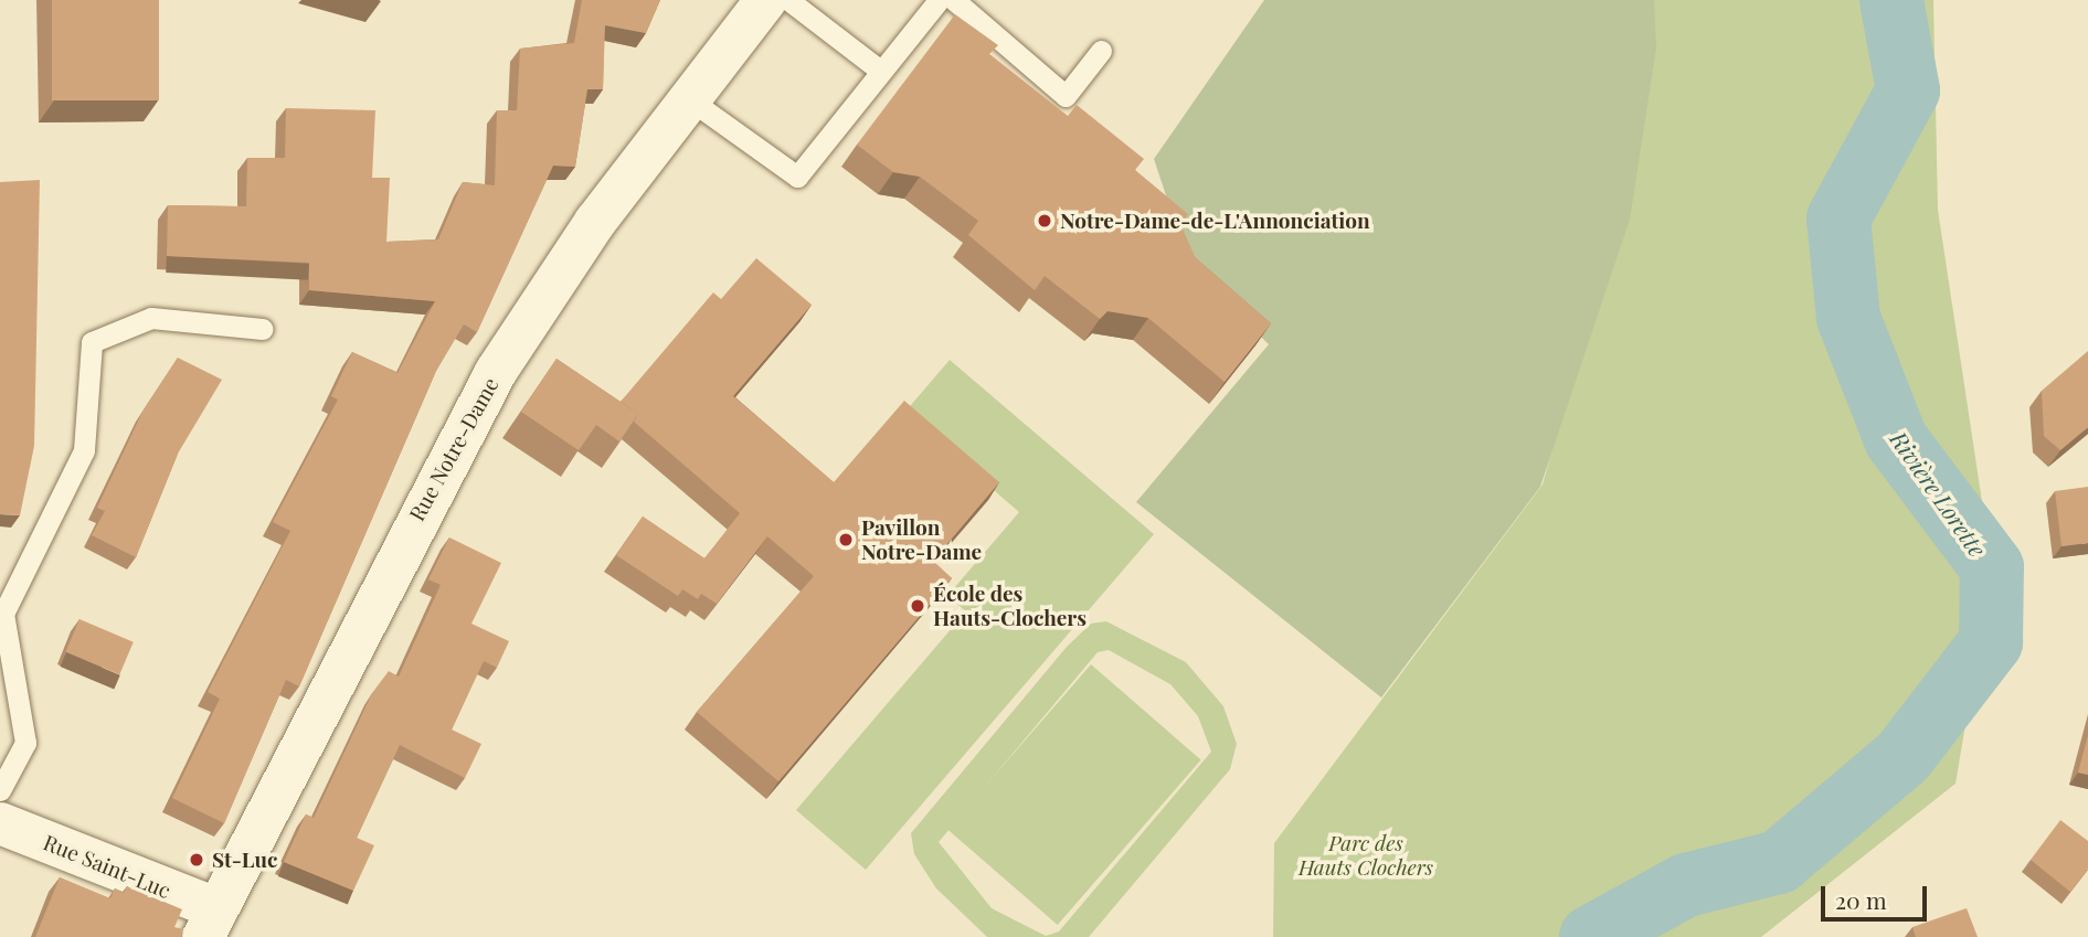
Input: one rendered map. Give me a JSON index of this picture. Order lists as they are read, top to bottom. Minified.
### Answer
{"streets":{"street":["Rue Notre-Dame","Rue Saint-Luc"]},"crossings":[["Rue Notre-Dame","Rue Saint-Luc"]],"water":["Rivière Lorette"],"parks":["Parc des Hauts Clochers"],"places":["Notre-Dame-de-L'Annonciation","Pavillon Notre-Dame","École des Hauts-Clochers","St-Luc"],"scale_bar":"20 m"}
